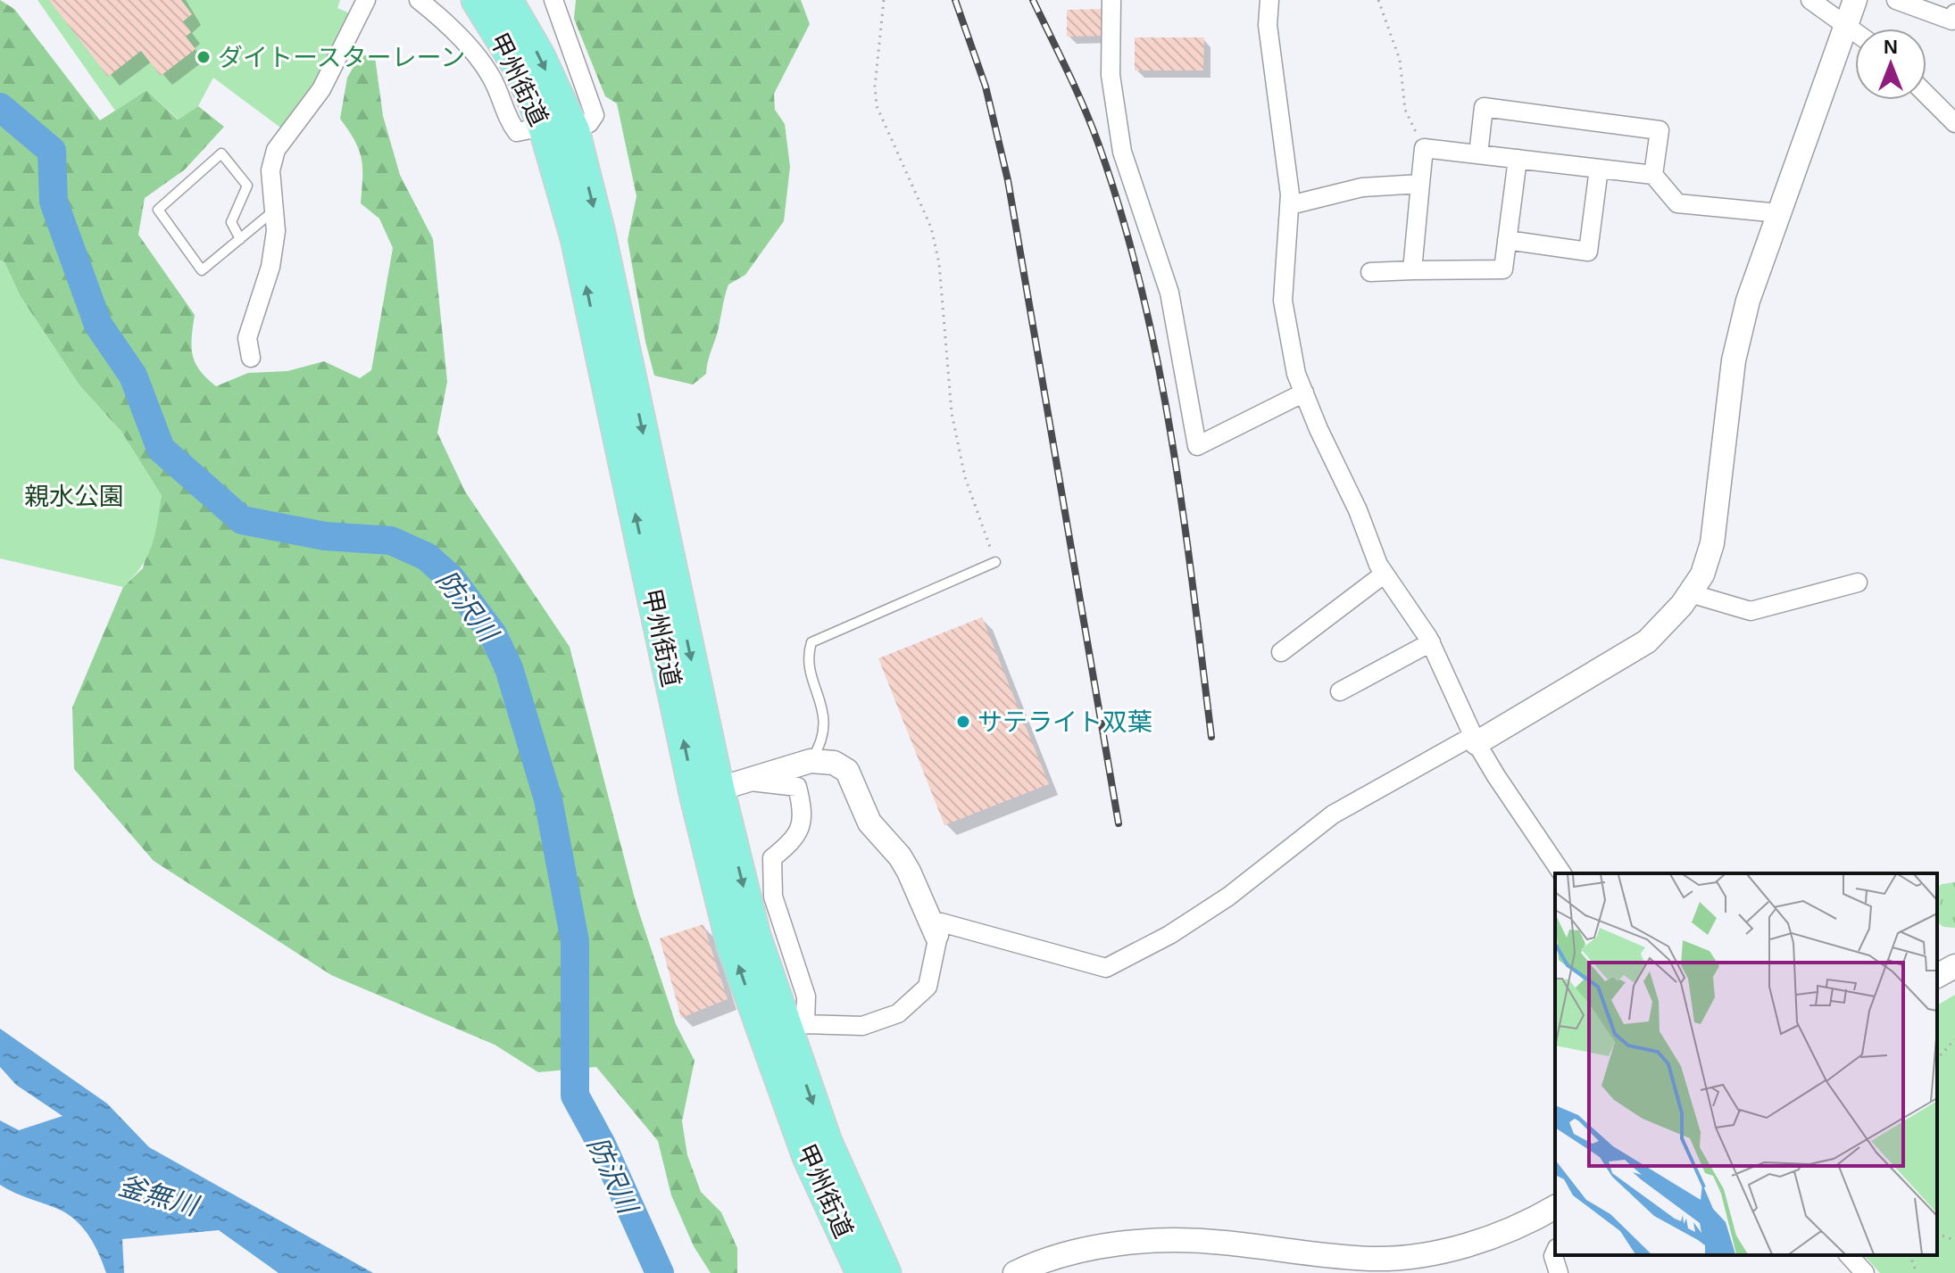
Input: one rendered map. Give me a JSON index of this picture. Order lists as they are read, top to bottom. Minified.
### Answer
{"streets":{"highway":["甲州街道"]},"water":["防沢川","釜無川"],"parks":["親水公園"],"places":["ダイトースターレーン","サテライト双葉"],"north":"top"}
